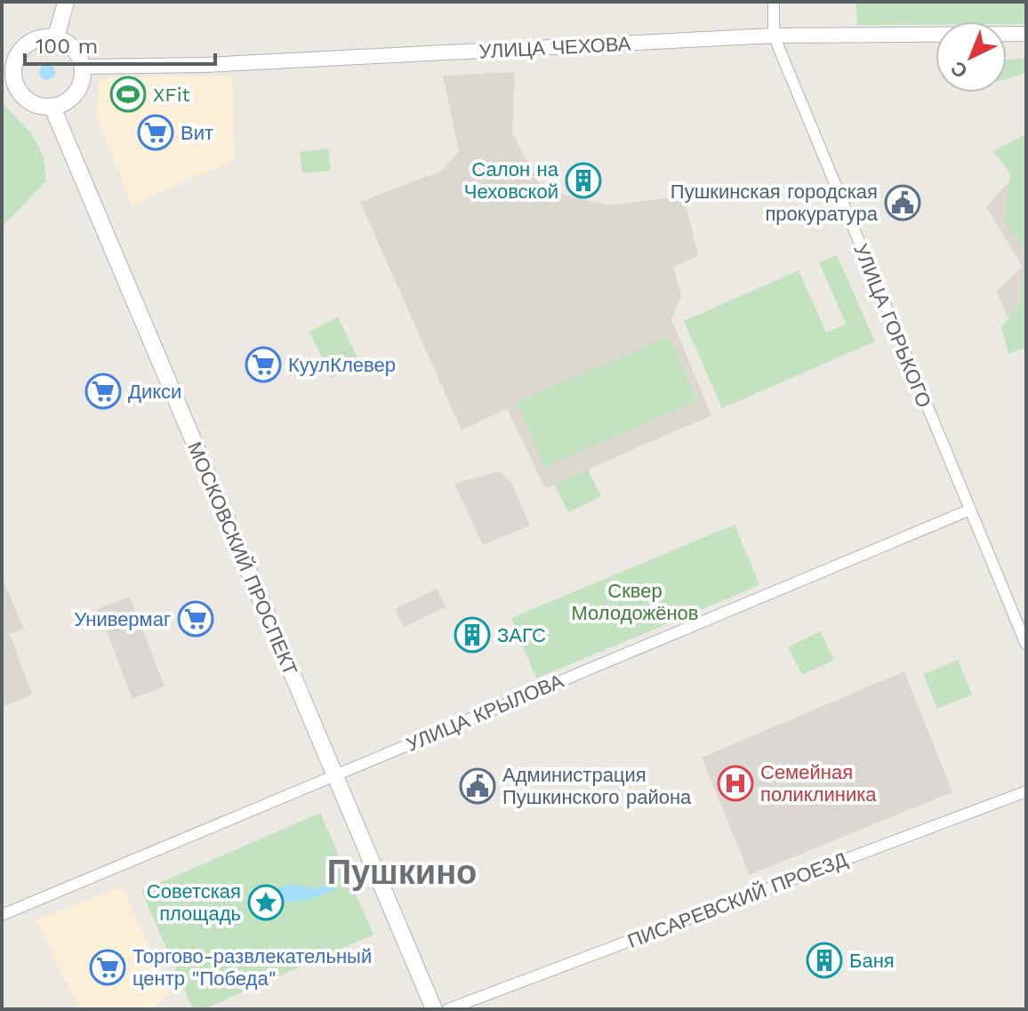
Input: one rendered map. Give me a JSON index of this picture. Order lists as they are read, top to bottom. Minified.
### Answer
{"streets":{"main road":["МОСКОВСКИЙ ПРОСПЕКТ"],"street":["УЛИЦА ЧЕХОВА","УЛИЦА ГОРЬКОГО","УЛИЦА КРЫЛОВА","ПИСАРЕВСКИЙ ПРОЕЗД"]},"crossings":[["УЛИЦА ЧЕХОВА","УЛИЦА ГОРЬКОГО"],["УЛИЦА ЧЕХОВА","МОСКОВСКИЙ ПРОСПЕКТ"],["УЛИЦА ГОРЬКОГО","УЛИЦА КРЫЛОВА"],["МОСКОВСКИЙ ПРОСПЕКТ","УЛИЦА КРЫЛОВА"]],"districts":["Пушкино"],"parks":["Сквер Молодожёнов"],"places":{"sports":["XFit"],"supermarket":["Вит","КуулКлевер","Дикси","Универмаг","Торгово-развлекательный центр \"Победа\""],"building":["Салон на Чеховской","ЗАГС","Баня"],"public building":["Пушкинская городская прокуратура","Администрация Пушкинского района"],"hospital":["Семейная поликлиника"],"place":["Советская площадь"]},"scale_bar":"100 m","north":"bottom left"}
